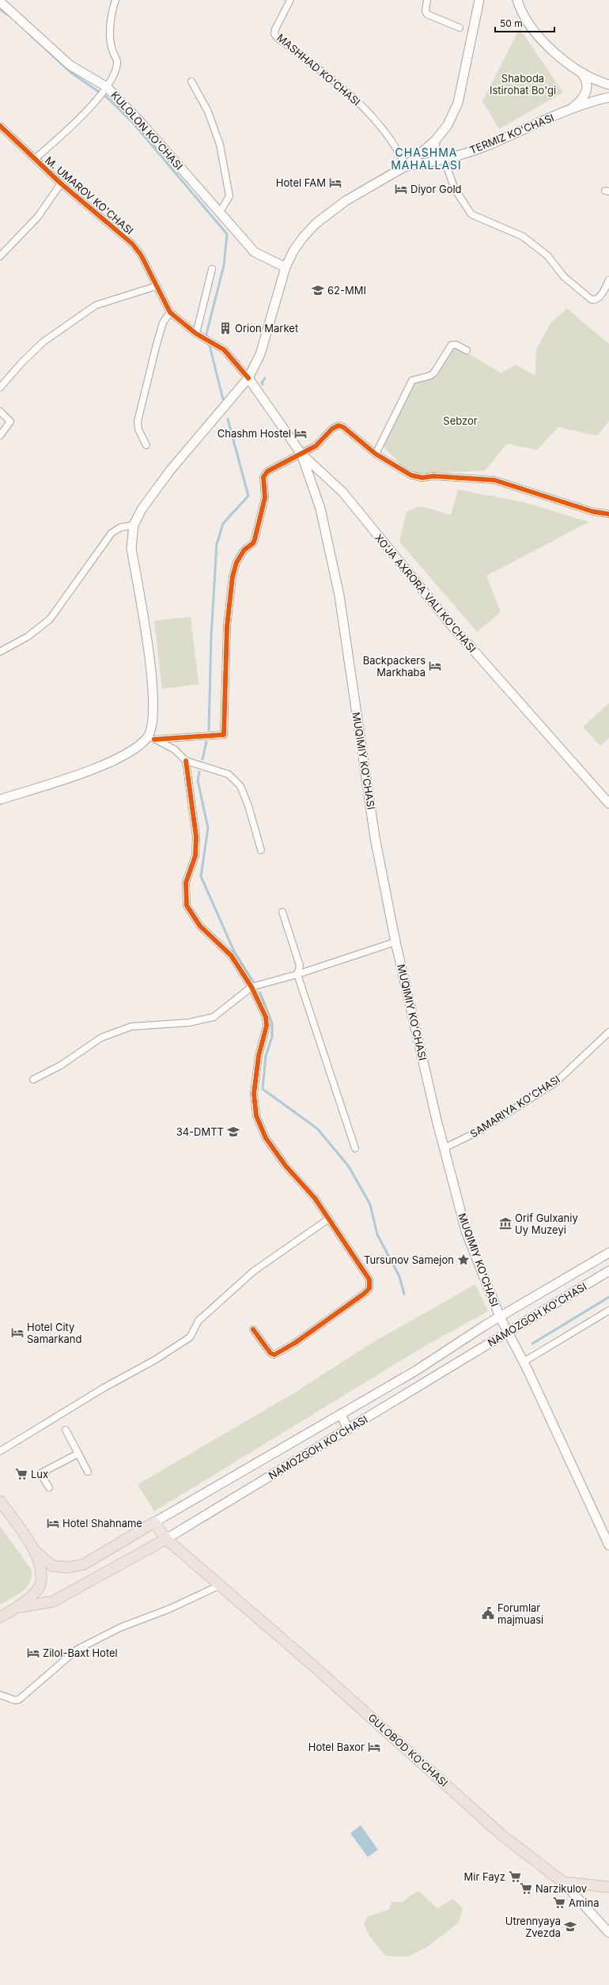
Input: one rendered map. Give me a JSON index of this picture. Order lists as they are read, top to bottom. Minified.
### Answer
{"streets":{"main road":["KULOLON KO'CHASI","TERMIZ KO'CHASI","XO'JA AXRORA VALI KO'CHASI","MUQIMIY KO'CHASI","NAMOZGOH KO'CHASI","GULOBOD KO'CHASI"],"street":["MASHHAD KO'CHASI","M. UMAROV KO'CHASI","SAMARIYA KO'CHASI"]},"crossings":[["MASHHAD KO'CHASI","TERMIZ KO'CHASI"],["XO'JA AXRORA VALI KO'CHASI","MUQIMIY KO'CHASI"],["MUQIMIY KO'CHASI","SAMARIYA KO'CHASI"],["MUQIMIY KO'CHASI","NAMOZGOH KO'CHASI"],["NAMOZGOH KO'CHASI","GULOBOD KO'CHASI"]],"districts":["CHASHMA MAHALLASI"],"parks":["Shaboda Istirohat Bo'gi","Sebzor"],"places":{"hotel":["Hotel FAM","Diyor Gold","Chashm Hostel","Backpackers Markhaba","Hotel City Samarkand","Hotel Shahname","Zilol-Baxt Hotel","Hotel Baxor"],"school or university":["62-MMI","34-DMTT","Utrennyaya Zvezda"],"building":["Orion Market"],"museum":["Orif Gulxaniy Uy Muzeyi"],"place":["Tursunov Samejon"],"supermarket":["Lux","Mir Fayz","Narzikulov","Amina"],"public building":["Forumlar majmuasi"]},"scale_bar":"50 m"}
